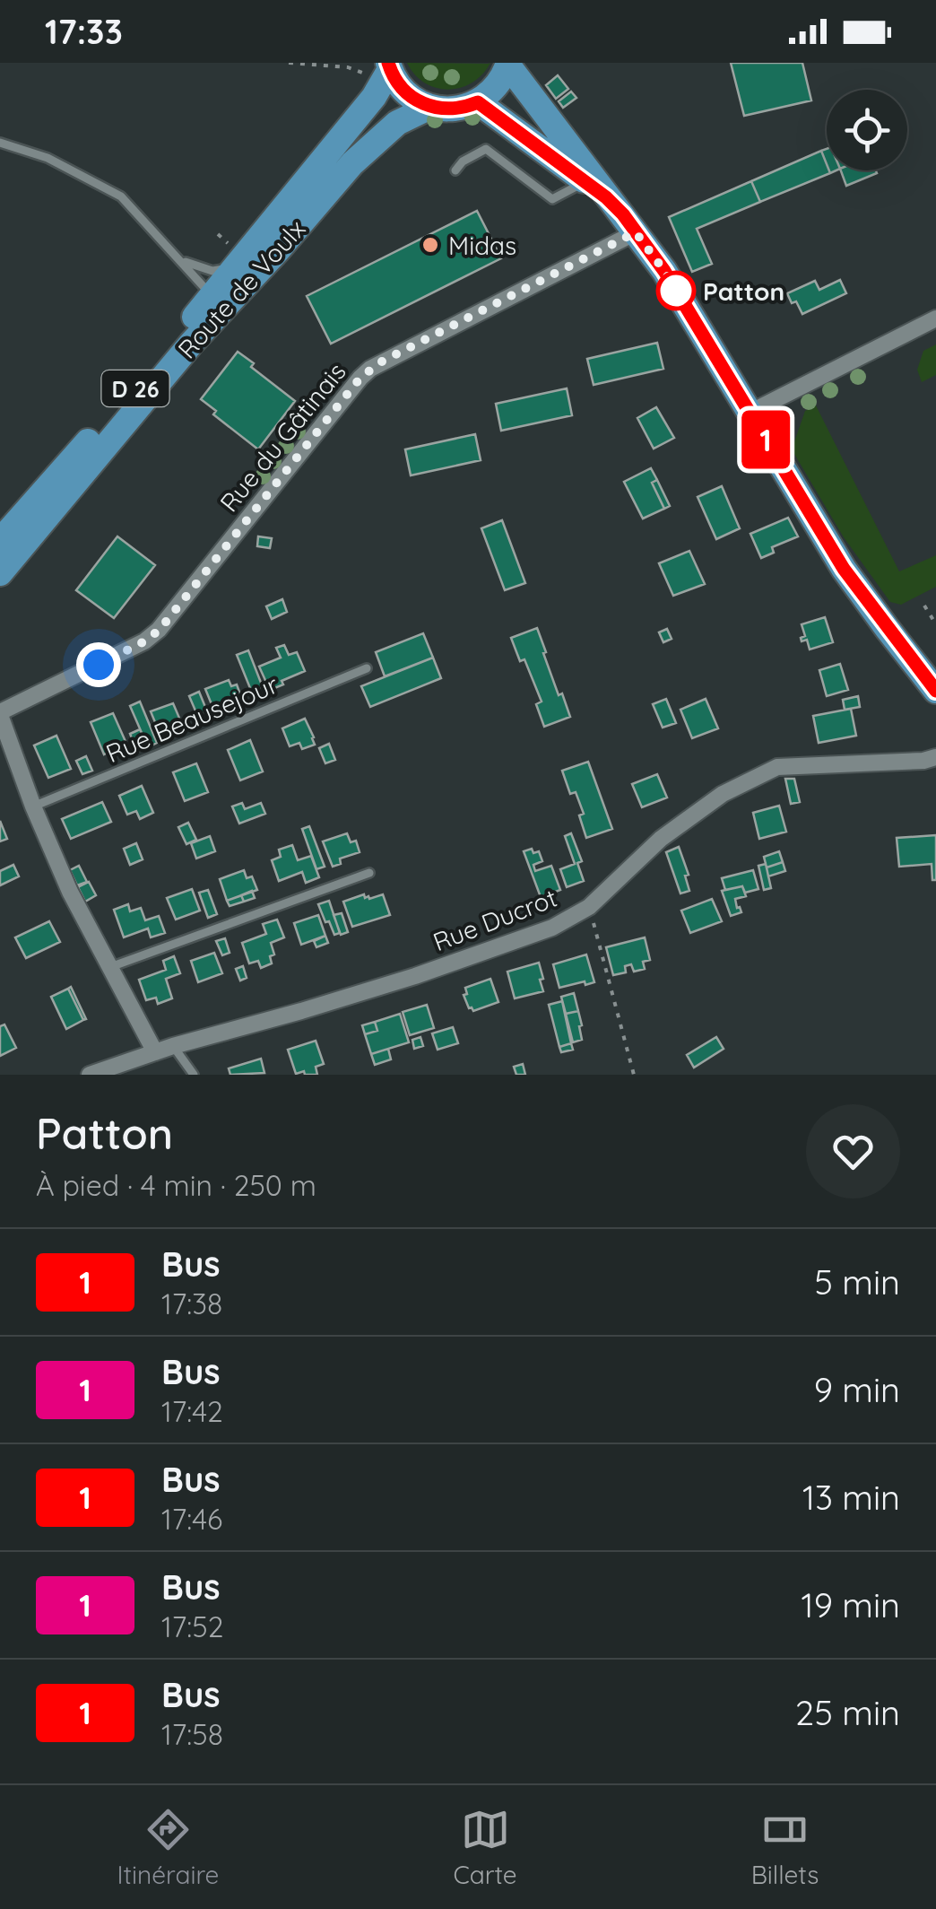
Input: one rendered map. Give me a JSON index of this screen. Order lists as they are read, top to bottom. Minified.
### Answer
{"streets":{"main road":["Route de Voulx","D 26"],"street":["Rue du Gâtinais","Rue Ducrot"],"lane":["Rue Beausejour"]},"places":["Midas","Patton"],"lines":["bus line 1"],"page":{"status":"17:33","on_map":"1","heading":["Patton","À pied · 4 min · 250 m"],"list":[{"mark":"1","name":"Bus","note":"17:38","value":"5 min"},{"mark":"1","name":"Bus","note":"17:42","value":"9 min"},{"mark":"1","name":"Bus","note":"17:46","value":"13 min"},{"mark":"1","name":"Bus","note":"17:52","value":"19 min"},{"mark":"1","name":"Bus","note":"17:58","value":"25 min"}],"tabs":["Itinéraire","Carte","Billets"]}}
